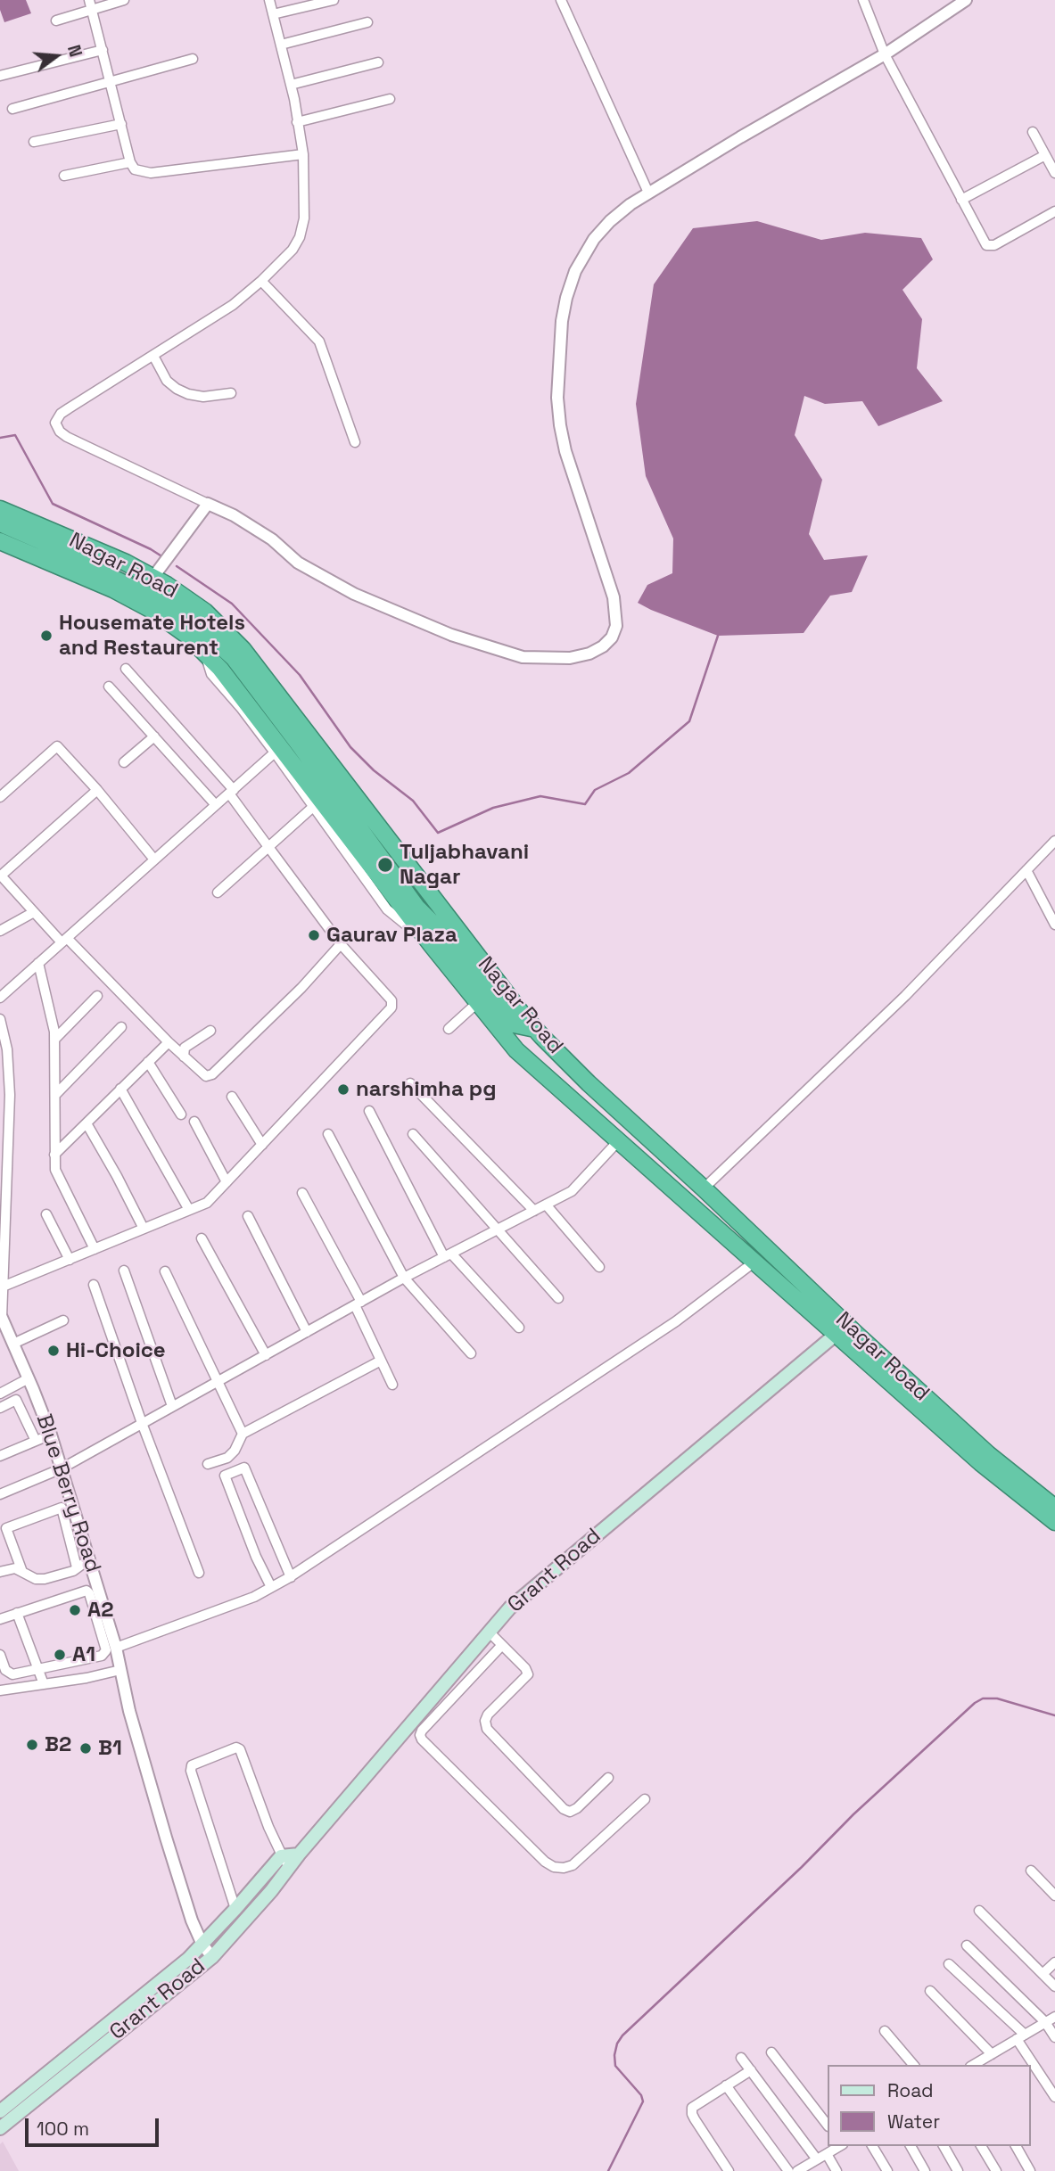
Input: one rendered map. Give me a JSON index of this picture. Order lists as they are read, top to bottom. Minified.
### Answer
{"streets":{"highway":["Nagar Road"],"main road":["Grant Road"],"street":["Blue Berry Road"]},"crossings":[["Nagar Road","Grant Road"],["Blue Berry Road","Grant Road"]],"places":["Housemate Hotels and Restaurent","Tuljabhavani Nagar","Gaurav Plaza","narshimha pg","Hi-Choice","A2","A1","B2","B1"],"legend":["Road","Water"],"scale_bar":"100 m","north":"right"}
